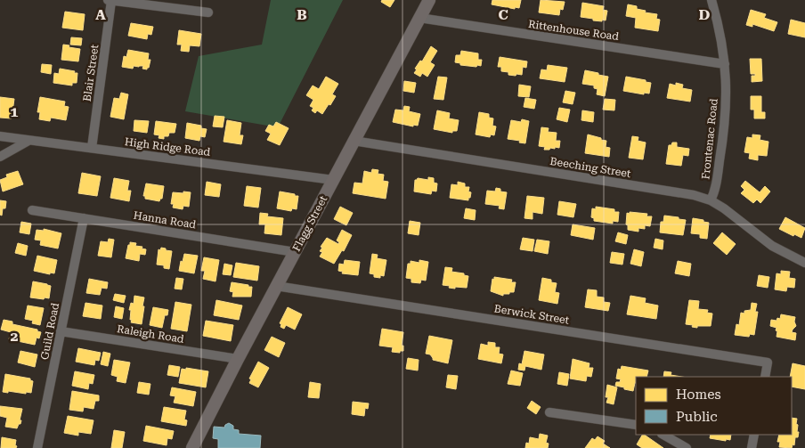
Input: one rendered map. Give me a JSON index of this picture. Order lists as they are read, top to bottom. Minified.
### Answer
{"streets":{"street":["Rittenhouse Road","Blair Street","Frontenac Road","High Ridge Road","Beeching Street","Hanna Road","Flagg Street","Berwick Street","Guild Road","Raleigh Road"]},"crossings":[["Rittenhouse Road","Frontenac Road"],["Rittenhouse Road","Flagg Street"],["Blair Street","High Ridge Road"],["Frontenac Road","Beeching Street"],["High Ridge Road","Flagg Street"],["Beeching Street","Flagg Street"],["Hanna Road","Flagg Street"],["Hanna Road","Guild Road"],["Flagg Street","Berwick Street"],["Flagg Street","Raleigh Road"],["Guild Road","Raleigh Road"]],"legend":["Homes","Public"],"grid":{"columns":["A","B","C","D"],"rows":["1","2"]}}
